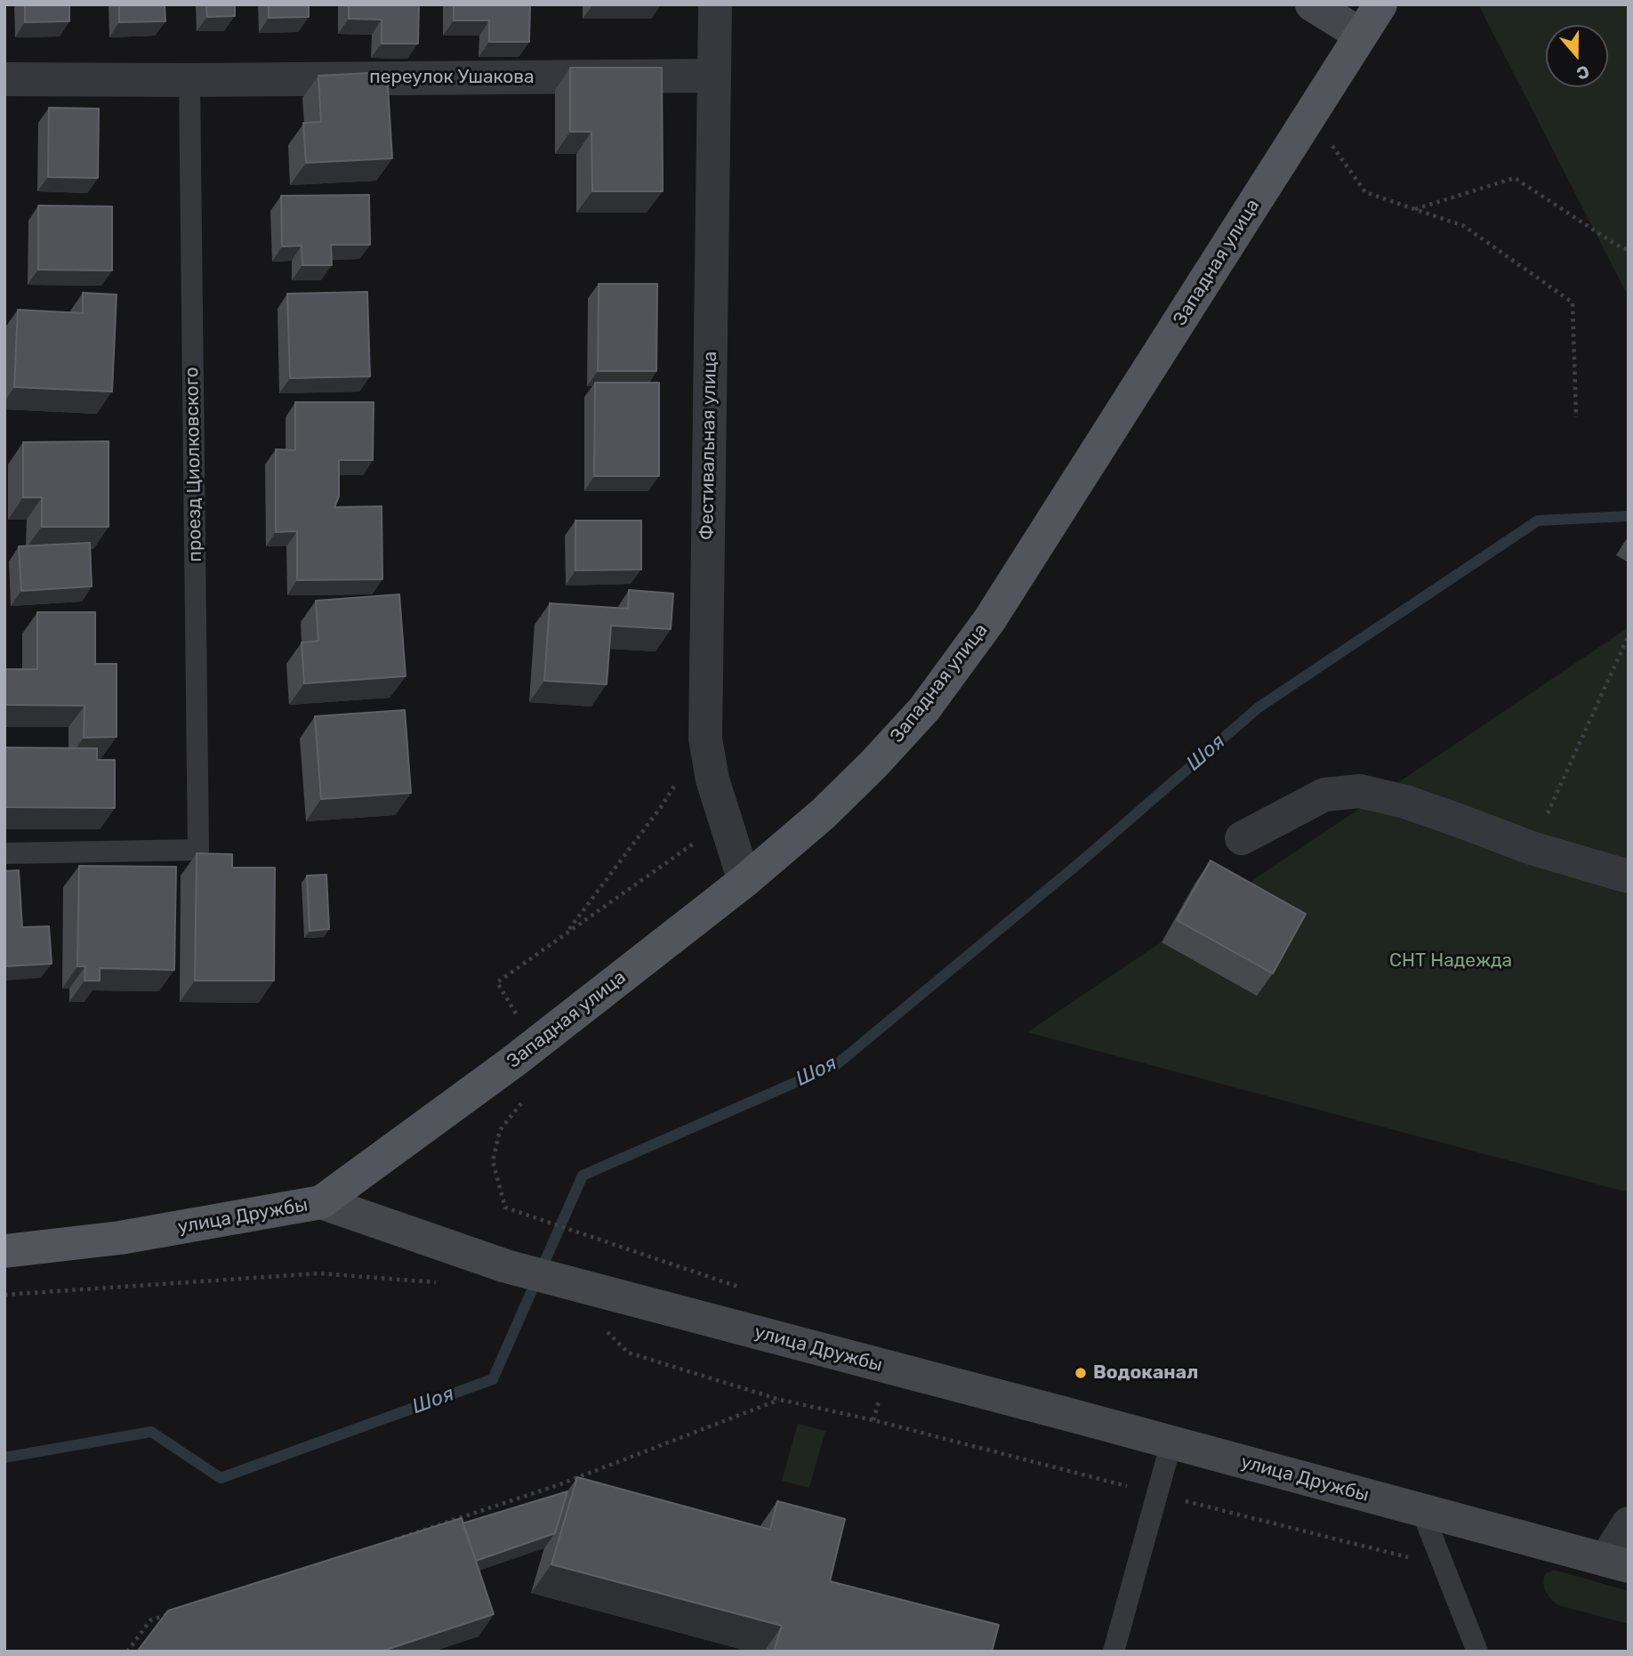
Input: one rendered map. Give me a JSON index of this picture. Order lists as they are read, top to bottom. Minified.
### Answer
{"streets":{"main road":["Западная улица","улица Дружбы"],"street":["переулок Ушакова","Фестивальная улица"],"lane":["проезд Циолковского"]},"crossings":[["переулок Ушакова","Фестивальная улица"],["переулок Ушакова","проезд Циолковского"],["Западная улица","Фестивальная улица"],["Западная улица","улица Дружбы"]],"water":["Шоя"],"parks":["СНТ Надежда"],"places":["Водоканал"],"north":"bottom"}
